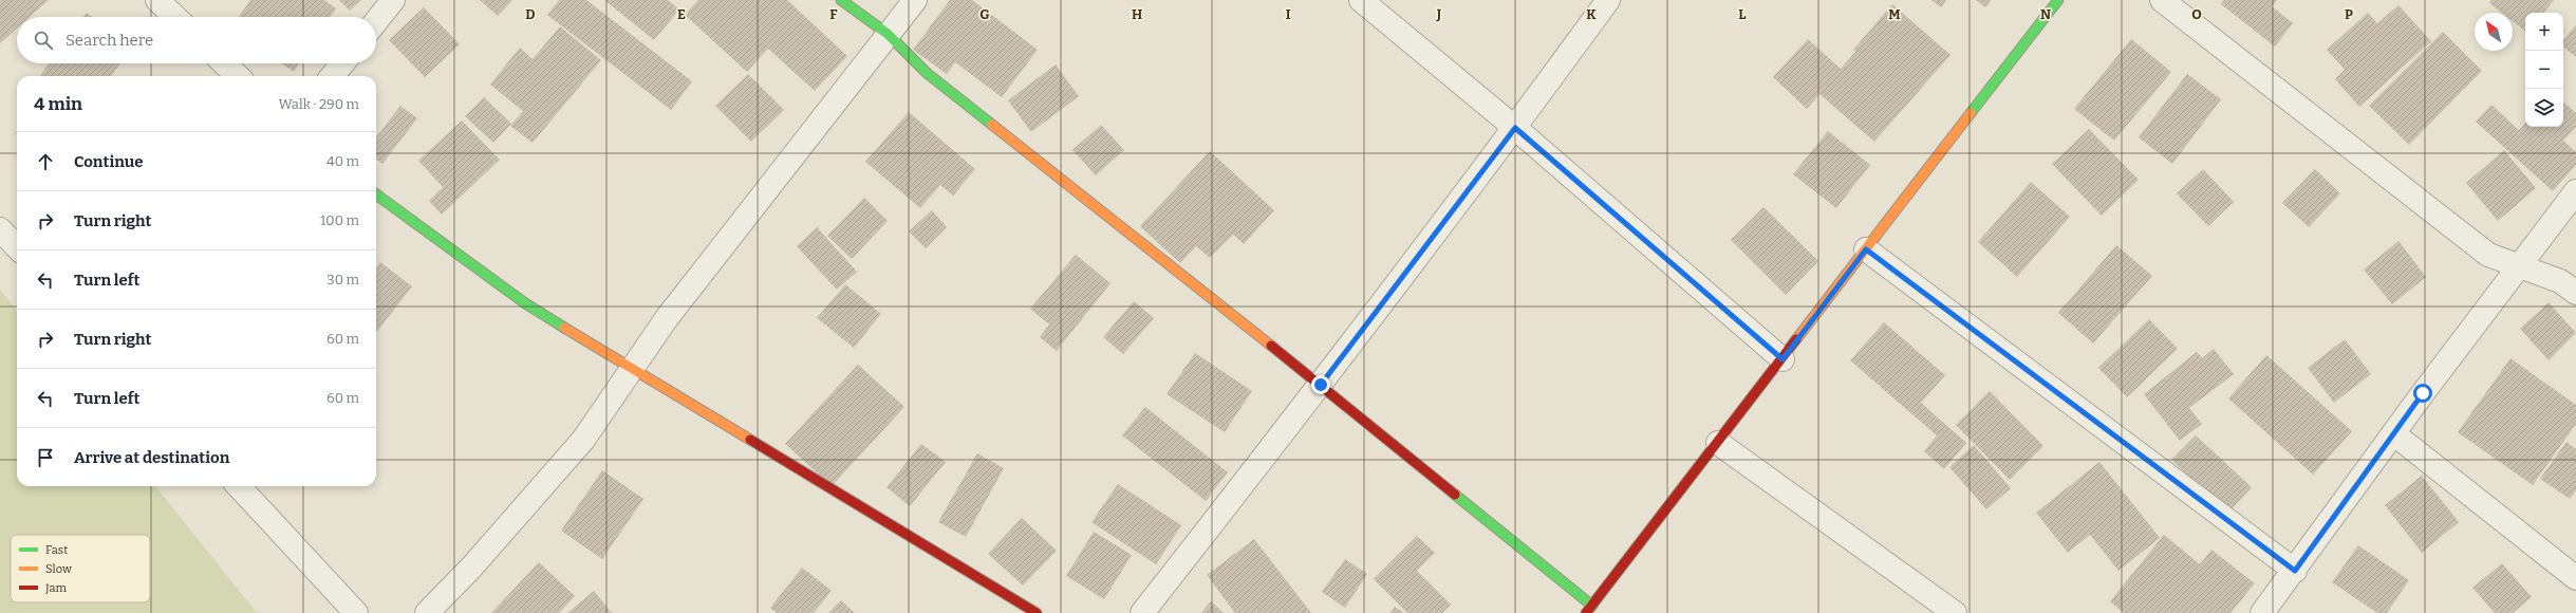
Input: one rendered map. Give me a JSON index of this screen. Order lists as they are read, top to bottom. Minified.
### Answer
{"legend":["Fast","Slow","Jam"],"north":"top left","page":{"map_buttons":["+","−"],"search":"Search here","heading":["4 min","Walk · 290 m"],"list":[["Continue","40 m"],["Turn right","100 m"],["Turn left","30 m"],["Turn right","60 m"],["Turn left","60 m"],"Arrive at destination"]},"grid":{"columns":["D","E","F","G","H","I","J","K","L","M","N","O","P"]}}
